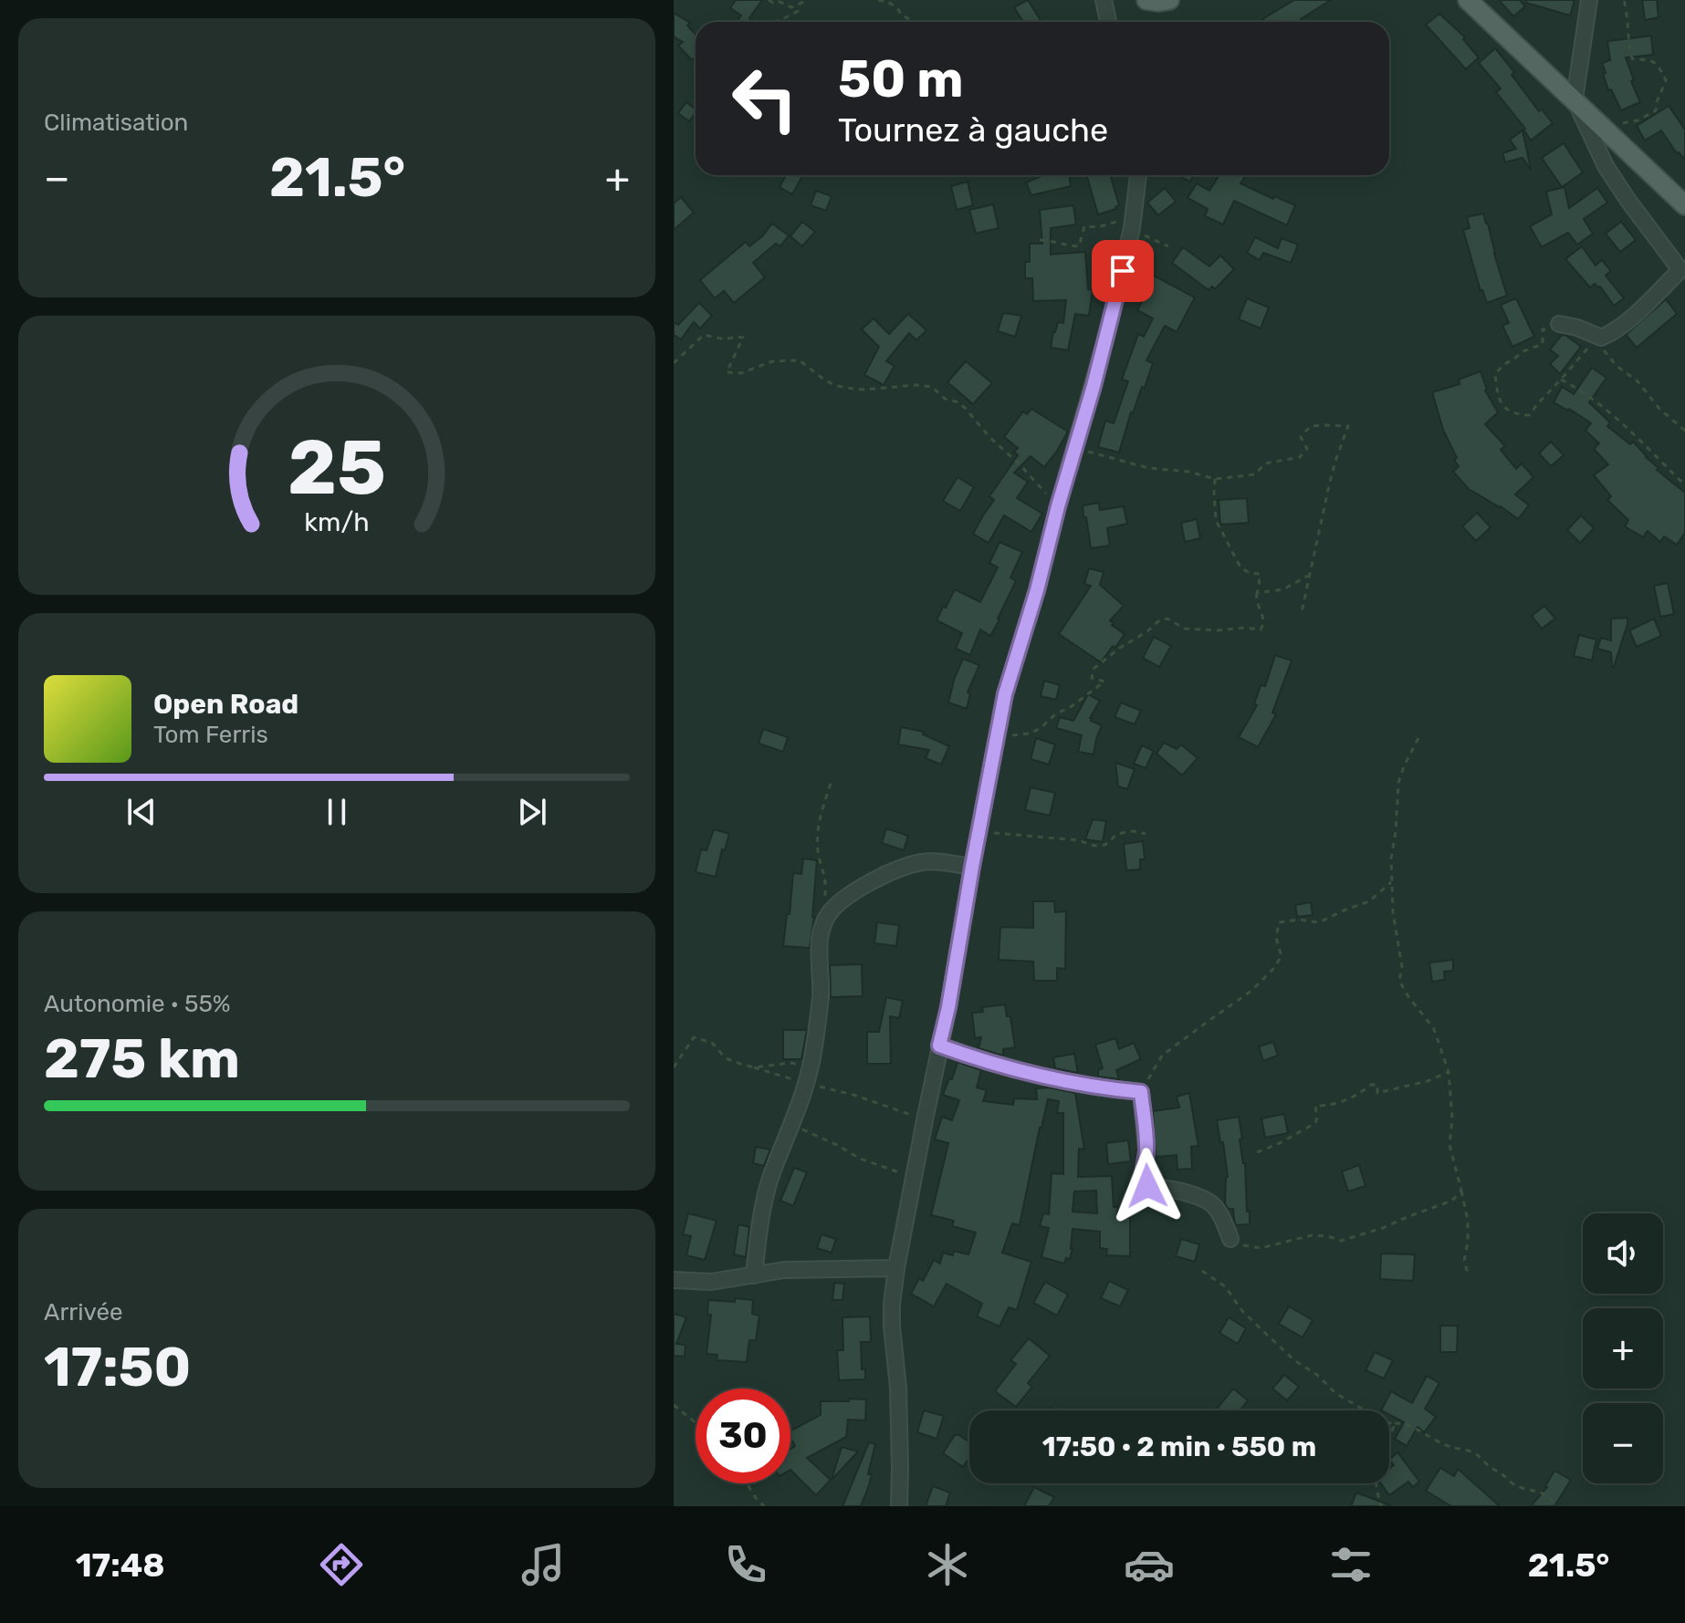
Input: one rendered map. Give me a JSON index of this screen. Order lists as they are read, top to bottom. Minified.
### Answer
{"page":{"tile":["Climatisation",["Autonomie · 55%","275 km"],["Arrivée","17:50"]],"turn":["50 m","Tournez à gauche"],"heat":["−","21.5°","+"],"song":["Open Road","Tom Ferris"],"map_buttons":["+","−"],"limit":"30","trip":"17:50 · 2 min · 550 m","tabs":["17:48","21.5°"],"gauge":["25","km/h"]}}
